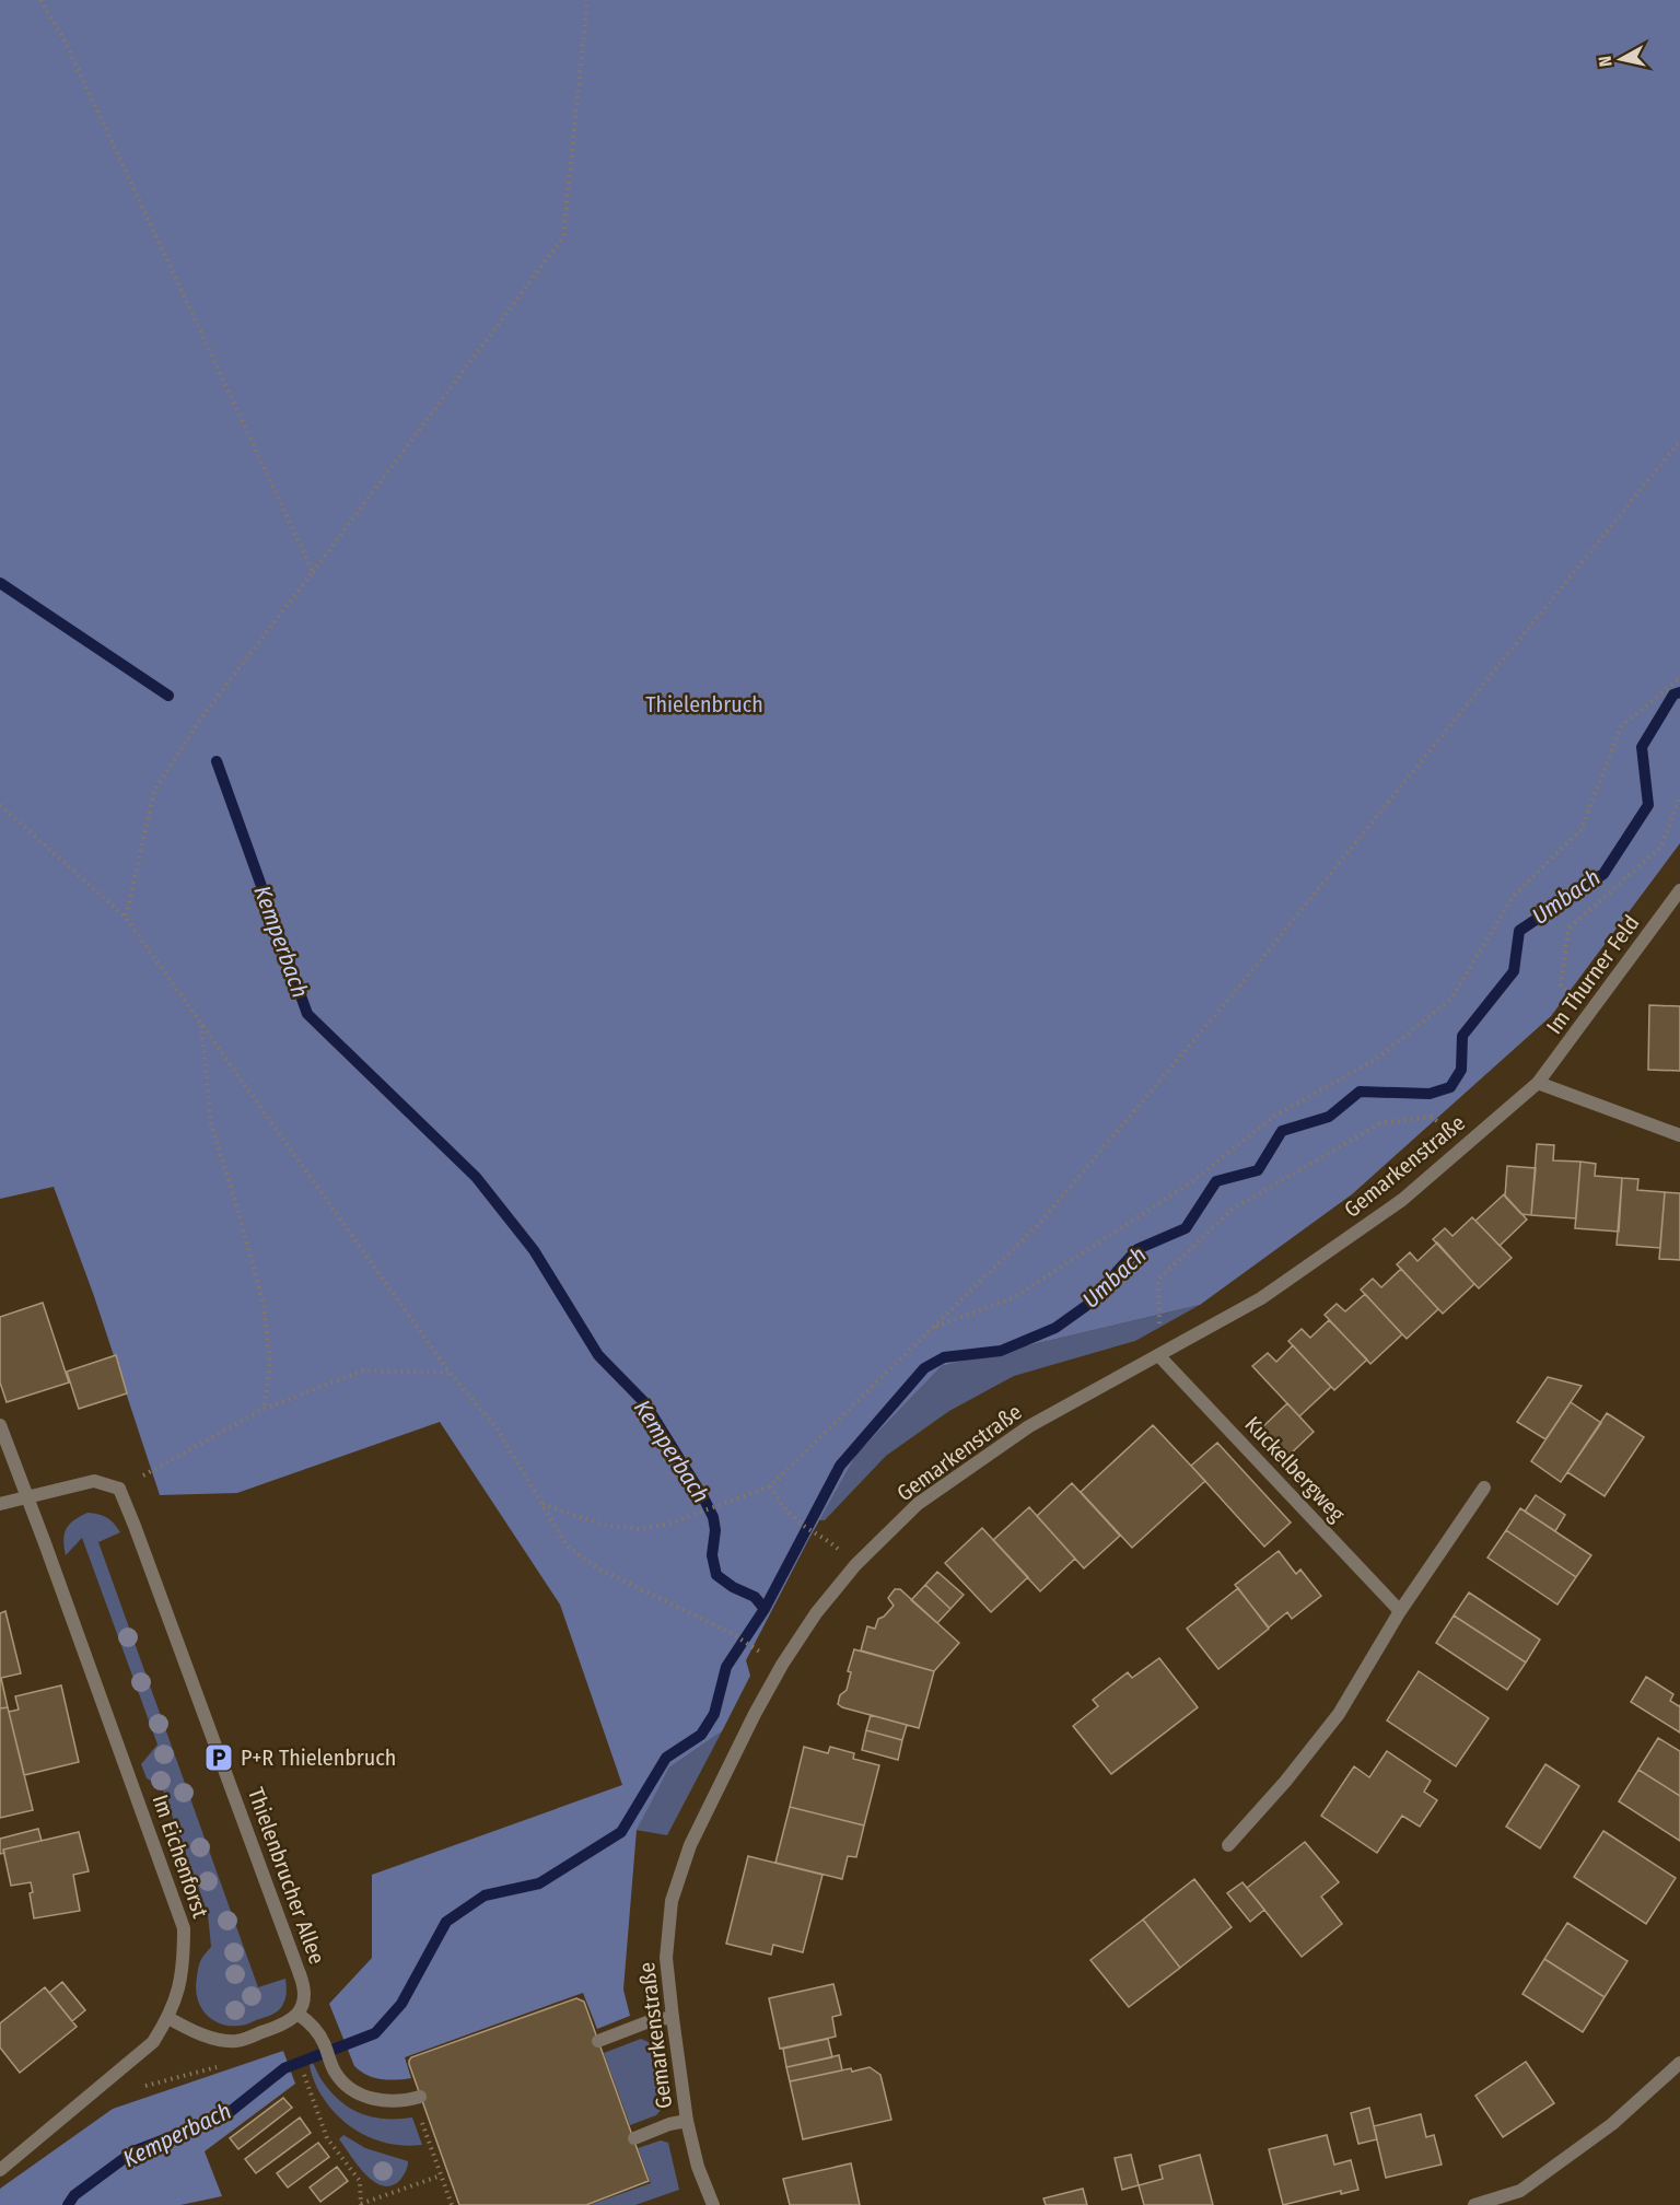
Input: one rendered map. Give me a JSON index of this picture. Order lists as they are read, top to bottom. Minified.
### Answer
{"streets":{"street":["Im Thurner Feld","Gemarkenstraße","Kuckelbergweg","Im Eichenforst","Thielenbrucher Allee"]},"crossings":[["Im Thurner Feld","Gemarkenstraße"],["Gemarkenstraße","Kuckelbergweg"]],"water":["Umbach","Kemperbach"],"parks":["Thielenbruch"],"places":{"parking":["P+R Thielenbruch"]},"north":"left"}
